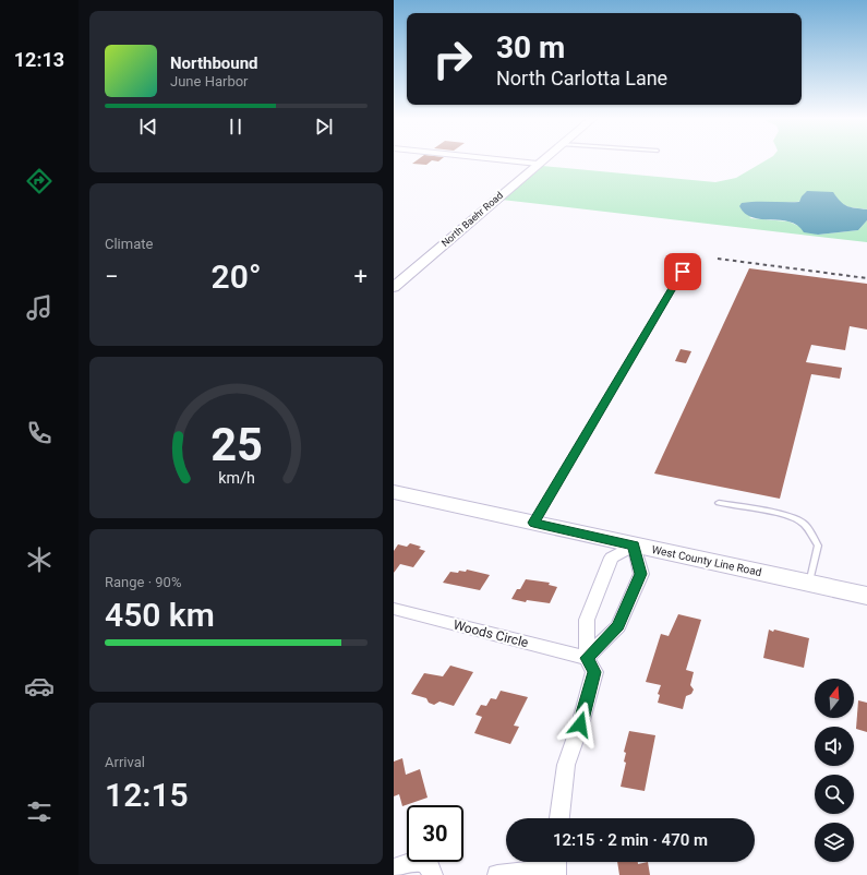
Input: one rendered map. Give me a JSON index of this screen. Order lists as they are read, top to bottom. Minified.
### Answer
{"streets":{"street":["North Baehr Road","West County Line Road","Woods Circle"]},"north":"top","page":{"tabs":"12:13","turn":["30 m","North Carlotta Lane"],"song":["Northbound","June Harbor"],"tile":["Climate",["Range · 90%","450 km"],["Arrival","12:15"]],"heat":["−","20°","+"],"limit":"30","trip":"12:15 · 2 min · 470 m","gauge":["25","km/h"]}}
